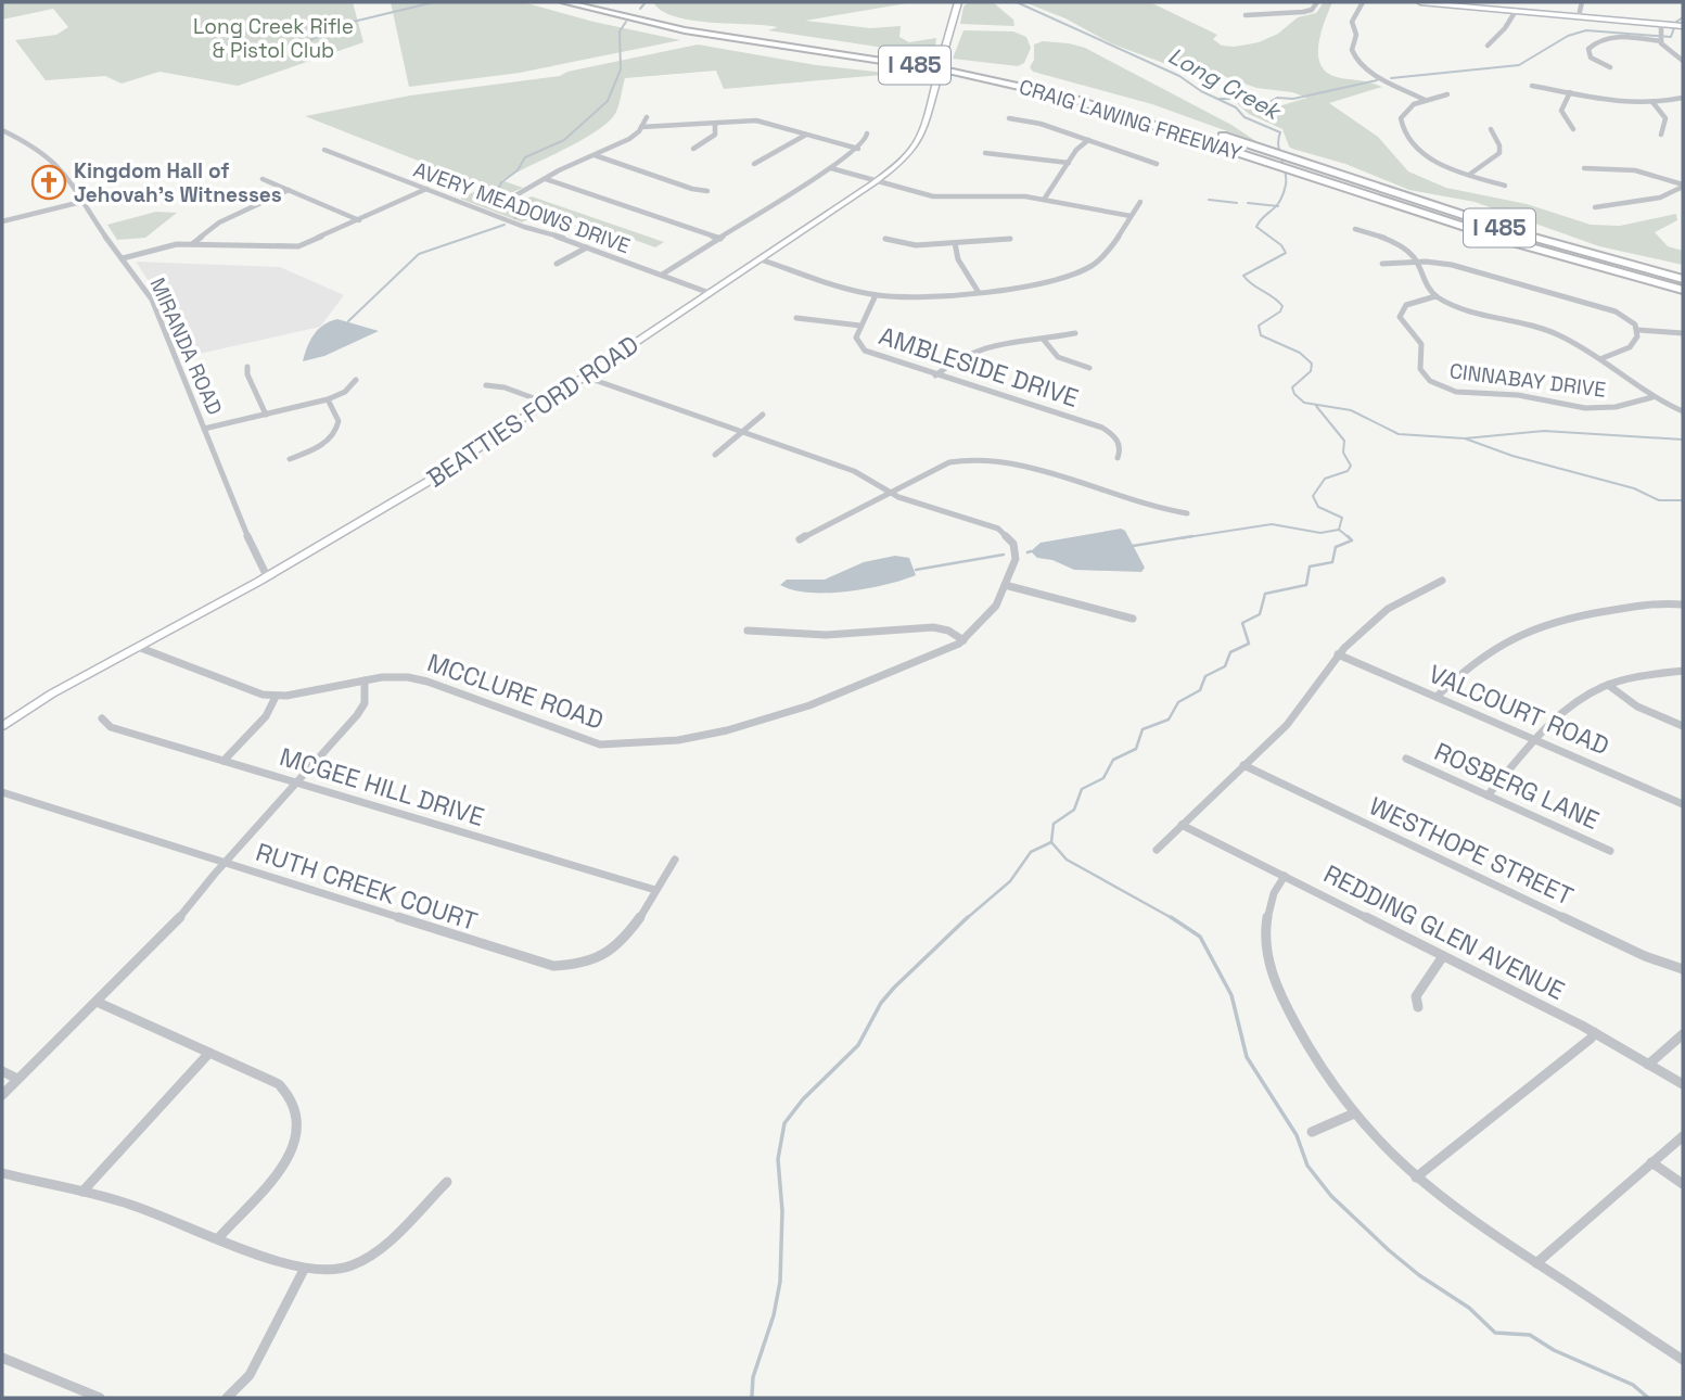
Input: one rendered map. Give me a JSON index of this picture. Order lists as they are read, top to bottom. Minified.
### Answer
{"streets":{"highway":["I 485","CRAIG LAWING FREEWAY"],"main road":["BEATTIES FORD ROAD"],"street":["AVERY MEADOWS DRIVE","MIRANDA ROAD","AMBLESIDE DRIVE","CINNABAY DRIVE","MCCLURE ROAD","VALCOURT ROAD","ROSBERG LANE","MCGEE HILL DRIVE","WESTHOPE STREET","RUTH CREEK COURT","REDDING GLEN AVENUE"]},"crossings":[["AVERY MEADOWS DRIVE","BEATTIES FORD ROAD"],["MIRANDA ROAD","BEATTIES FORD ROAD"],["BEATTIES FORD ROAD","MCCLURE ROAD"],["MCGEE HILL DRIVE","RUTH CREEK COURT"]],"water":["Long Creek"],"parks":["Long Creek Rifle & Pistol Club"],"places":{"church":["Kingdom Hall of Jehovah’s Witnesses"]}}
